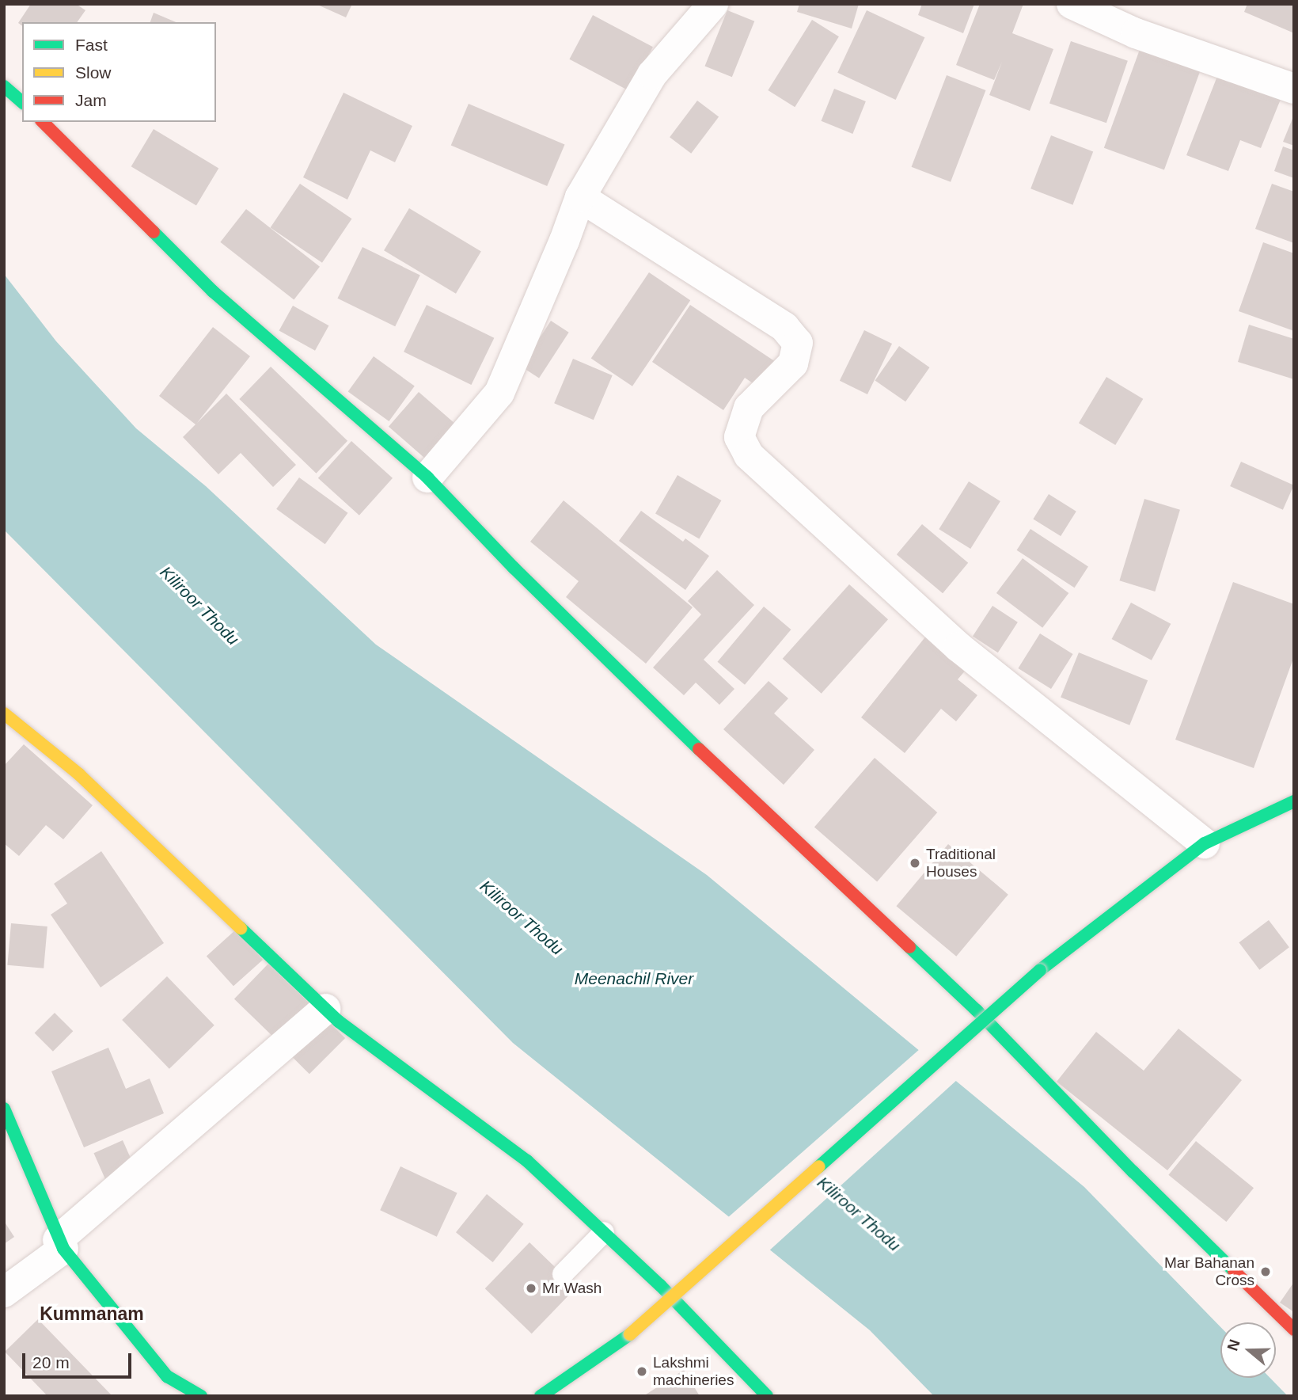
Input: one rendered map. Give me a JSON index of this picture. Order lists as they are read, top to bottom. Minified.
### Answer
{"districts":["Kummanam"],"water":["Kiliroor Thodu","Meenachil River"],"places":["Traditional Houses","Mar Bahanan Cross","Mr Wash","Lakshmi machineries"],"legend":["Fast","Slow","Jam"],"scale_bar":"20 m","north":"left"}
